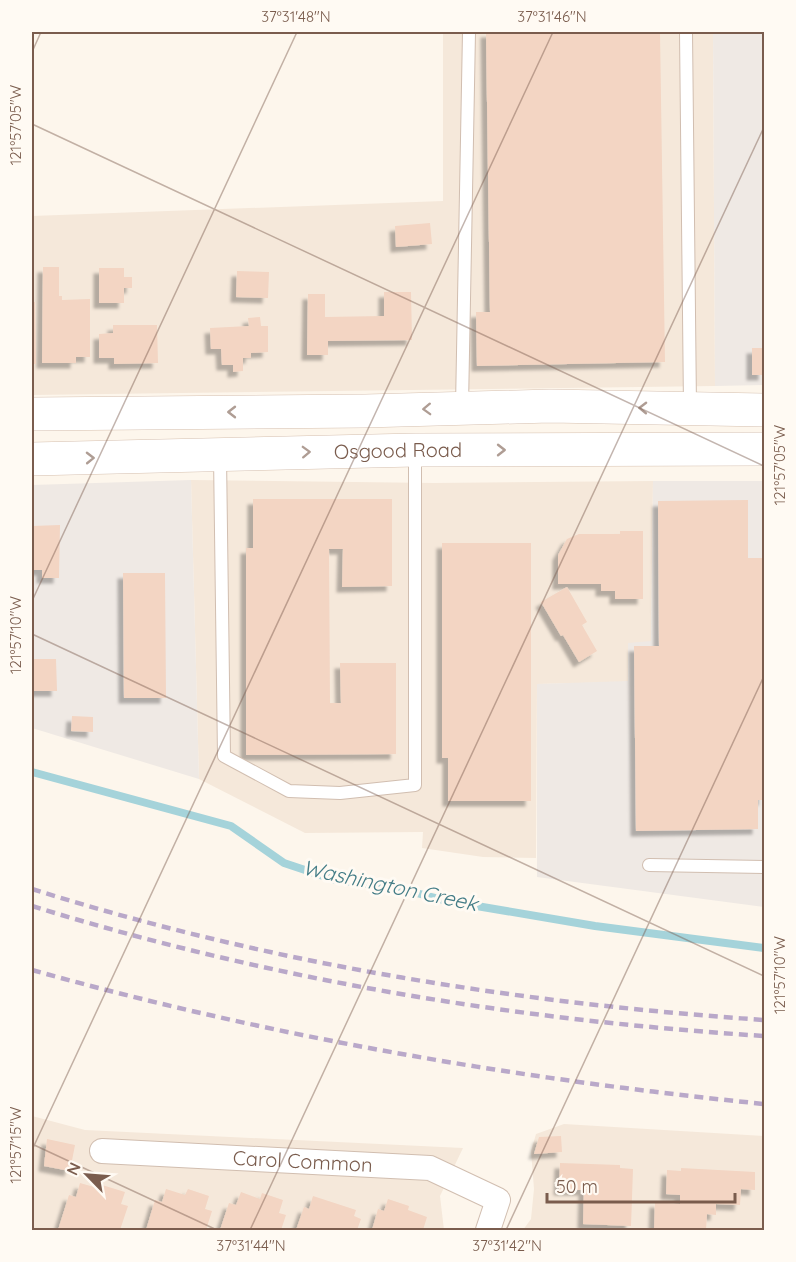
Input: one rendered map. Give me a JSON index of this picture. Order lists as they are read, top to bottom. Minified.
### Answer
{"streets":{"main road":["Osgood Road"],"street":["Carol Common"]},"water":["Washington Creek"],"scale_bar":"50 m","north":"top left","coordinates":["37°31'48\"N","37°31'46\"N","121°57'05\"W","121°57'10\"W","121°57'15\"W","37°31'44\"N","37°31'42\"N"]}
